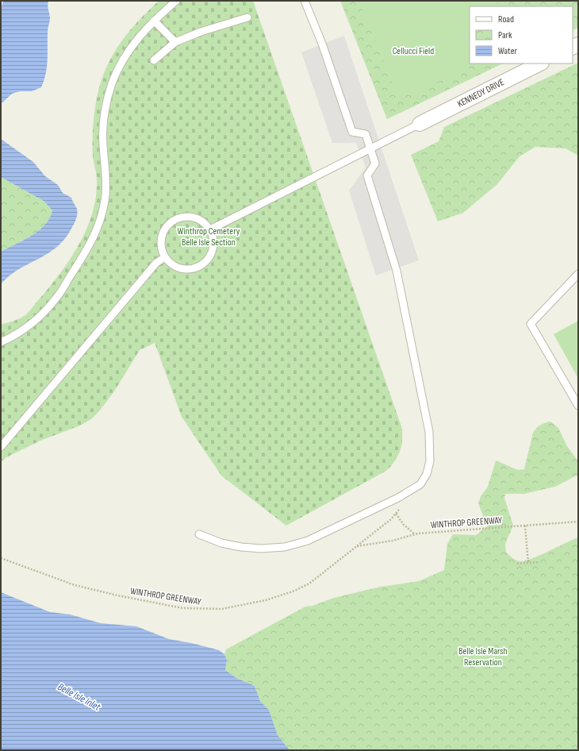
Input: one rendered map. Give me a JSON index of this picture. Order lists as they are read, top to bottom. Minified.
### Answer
{"streets":{"street":["KENNEDY DRIVE"],"path":["WINTHROP GREENWAY"]},"water":["Belle Isle Inlet"],"parks":["Cellucci Field","Winthrop Cemetery Belle Isle Section","Belle Isle Marsh Reservation"],"legend":["Road","Park","Water"]}
